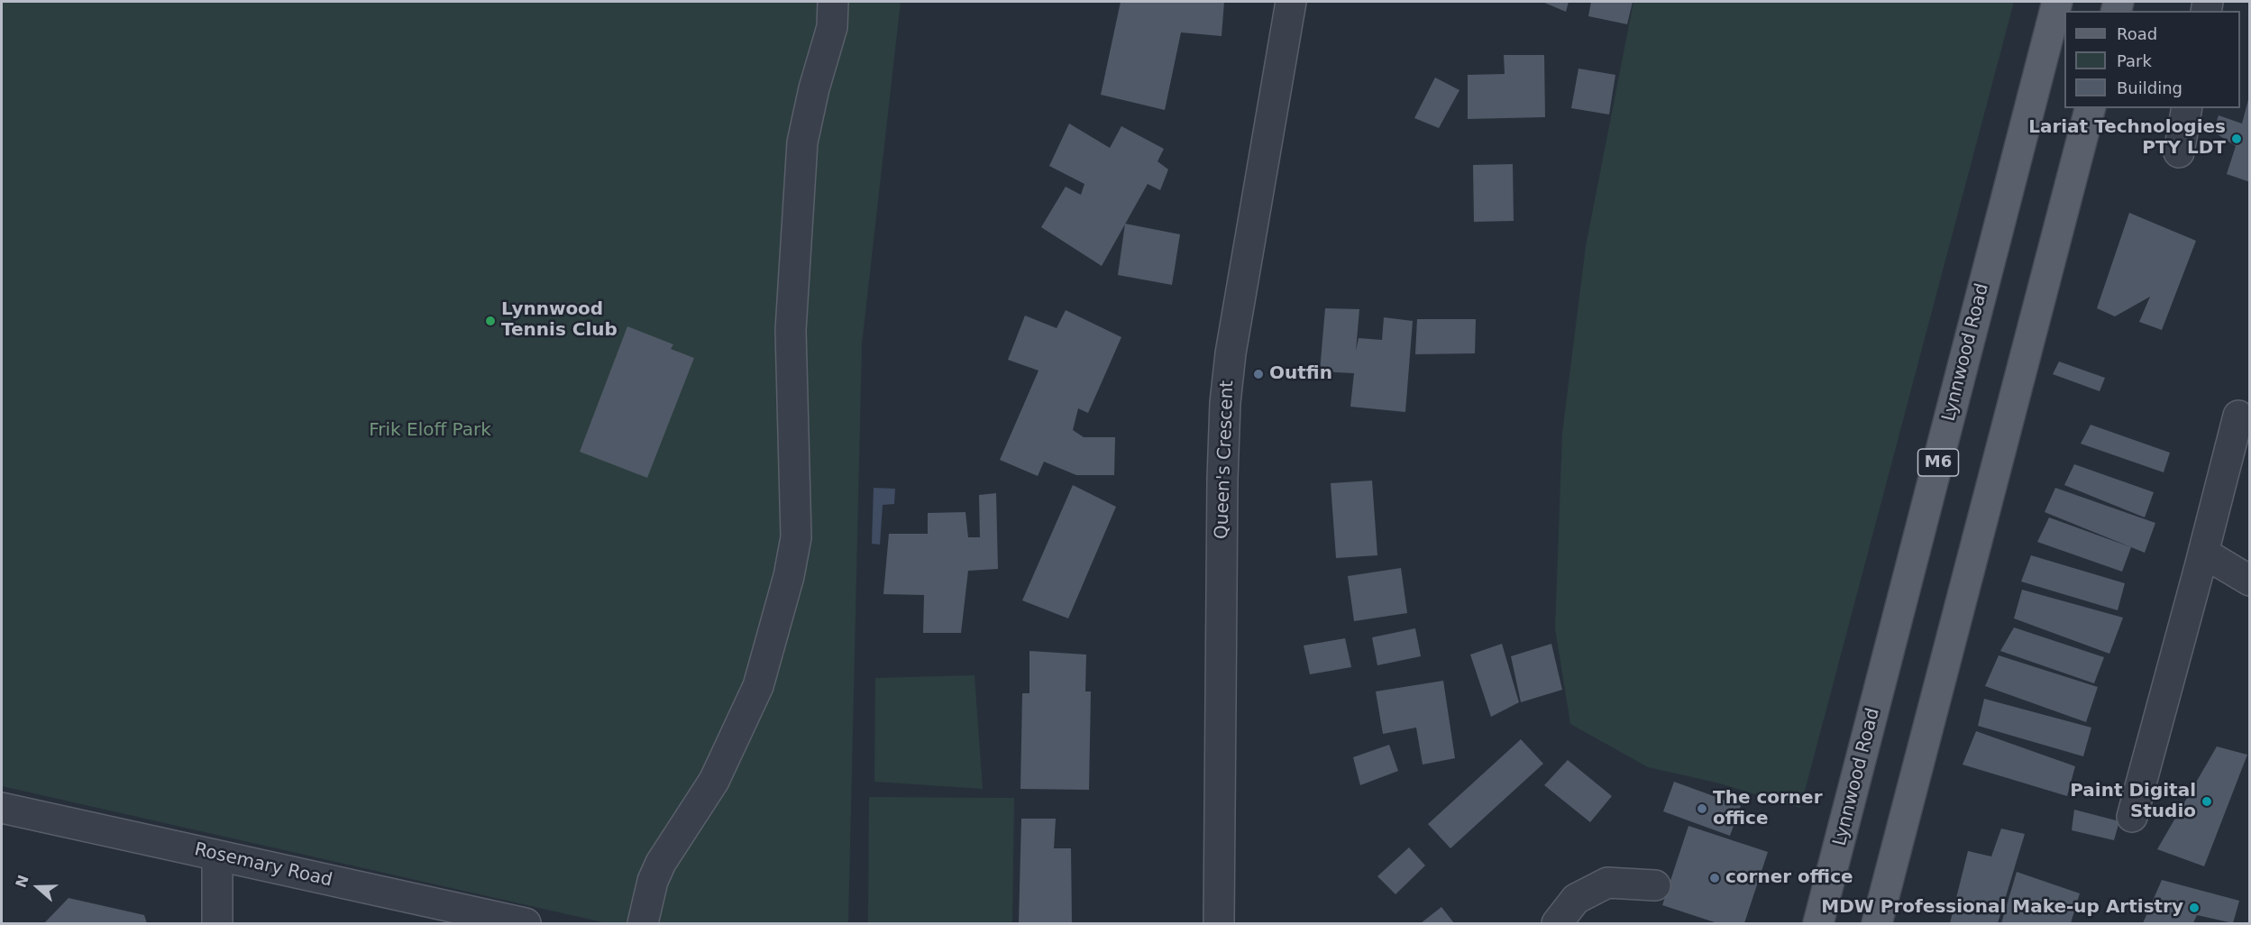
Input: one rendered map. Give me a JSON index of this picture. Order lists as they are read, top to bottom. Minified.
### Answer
{"streets":{"main road":["Lynnwood Road","M6"],"street":["Queen's Crescent","Rosemary Road"]},"parks":["Frik Eloff Park"],"places":["Lariat Technologies PTY LDT","Lynnwood Tennis Club","Outfin","Paint Digital Studio","The corner office","corner office","MDW Professional Make-up Artistry"],"legend":["Road","Park","Building"],"north":"left"}
